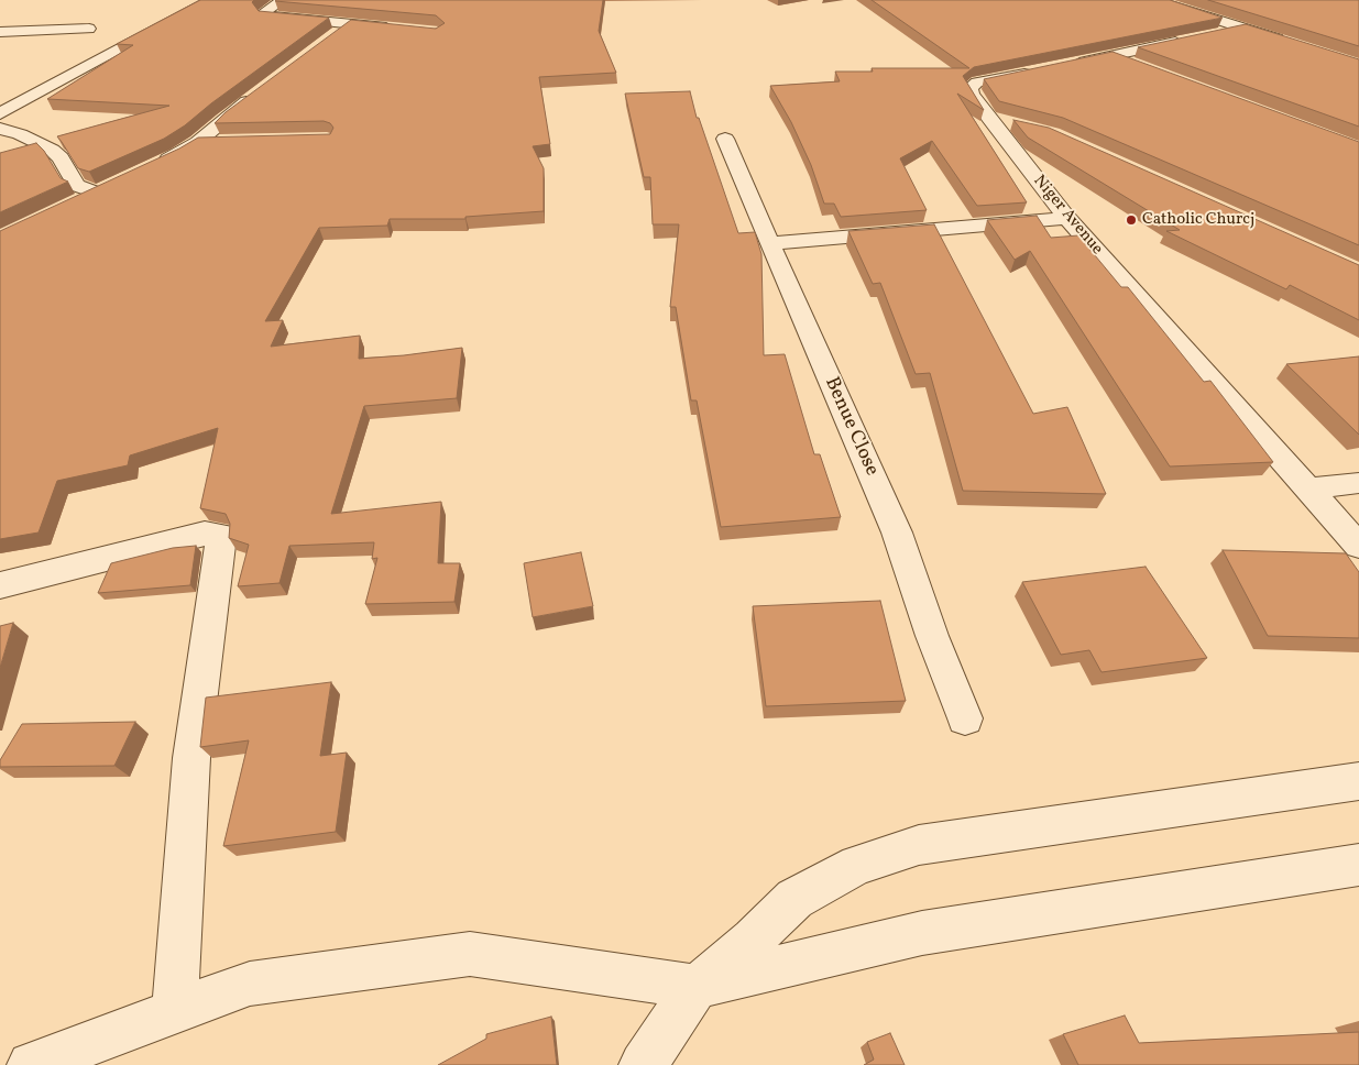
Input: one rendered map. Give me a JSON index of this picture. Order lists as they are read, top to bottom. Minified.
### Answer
{"streets":{"street":["Niger Avenue","Benue Close"]},"places":["Catholic Churcj"]}
